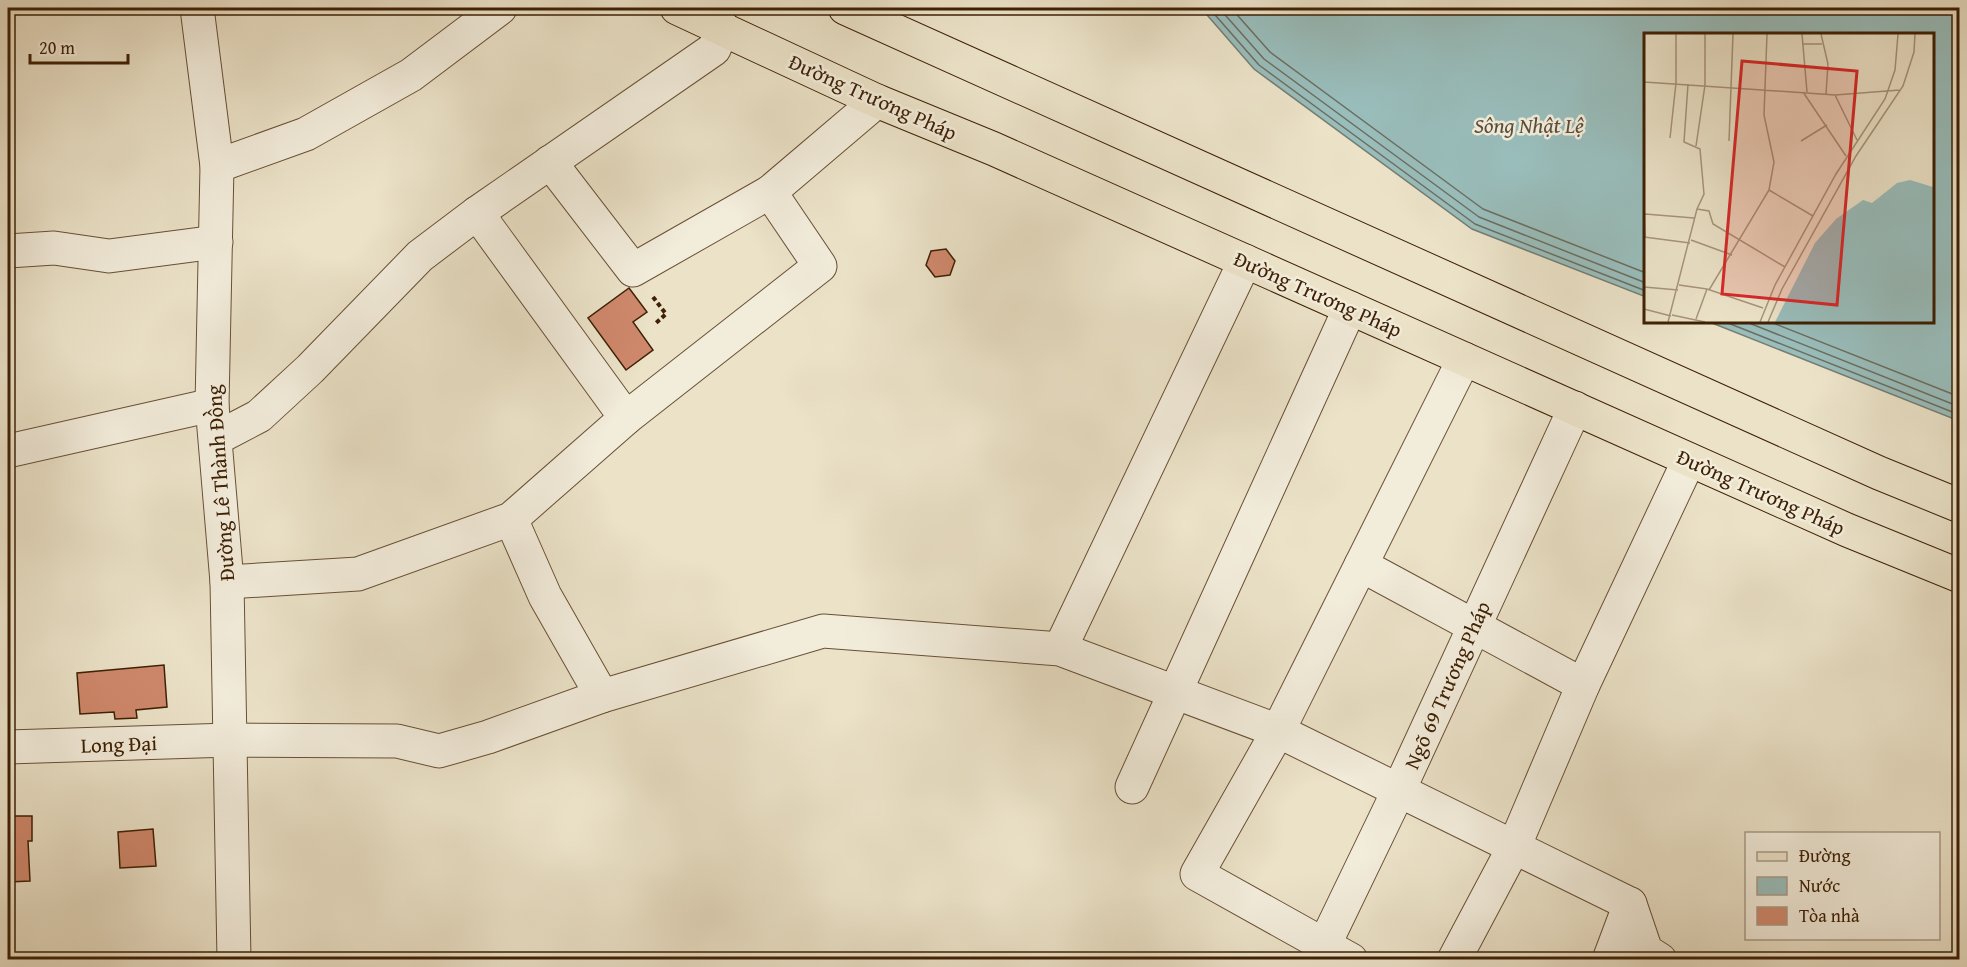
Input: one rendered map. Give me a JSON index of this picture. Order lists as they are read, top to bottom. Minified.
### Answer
{"streets":{"main road":["Đường Trương Pháp"],"street":["Đường Lê Thành Đồng","Ngõ 69 Trương Pháp","Long Đại"]},"crossings":[["Đường Trương Pháp","Ngõ 69 Trương Pháp"],["Đường Lê Thành Đồng","Long Đại"],["Ngõ 69 Trương Pháp","Long Đại"]],"water":["Sông Nhật Lệ"],"legend":["Đường","Nước","Tòa nhà"],"scale_bar":"20 m"}
